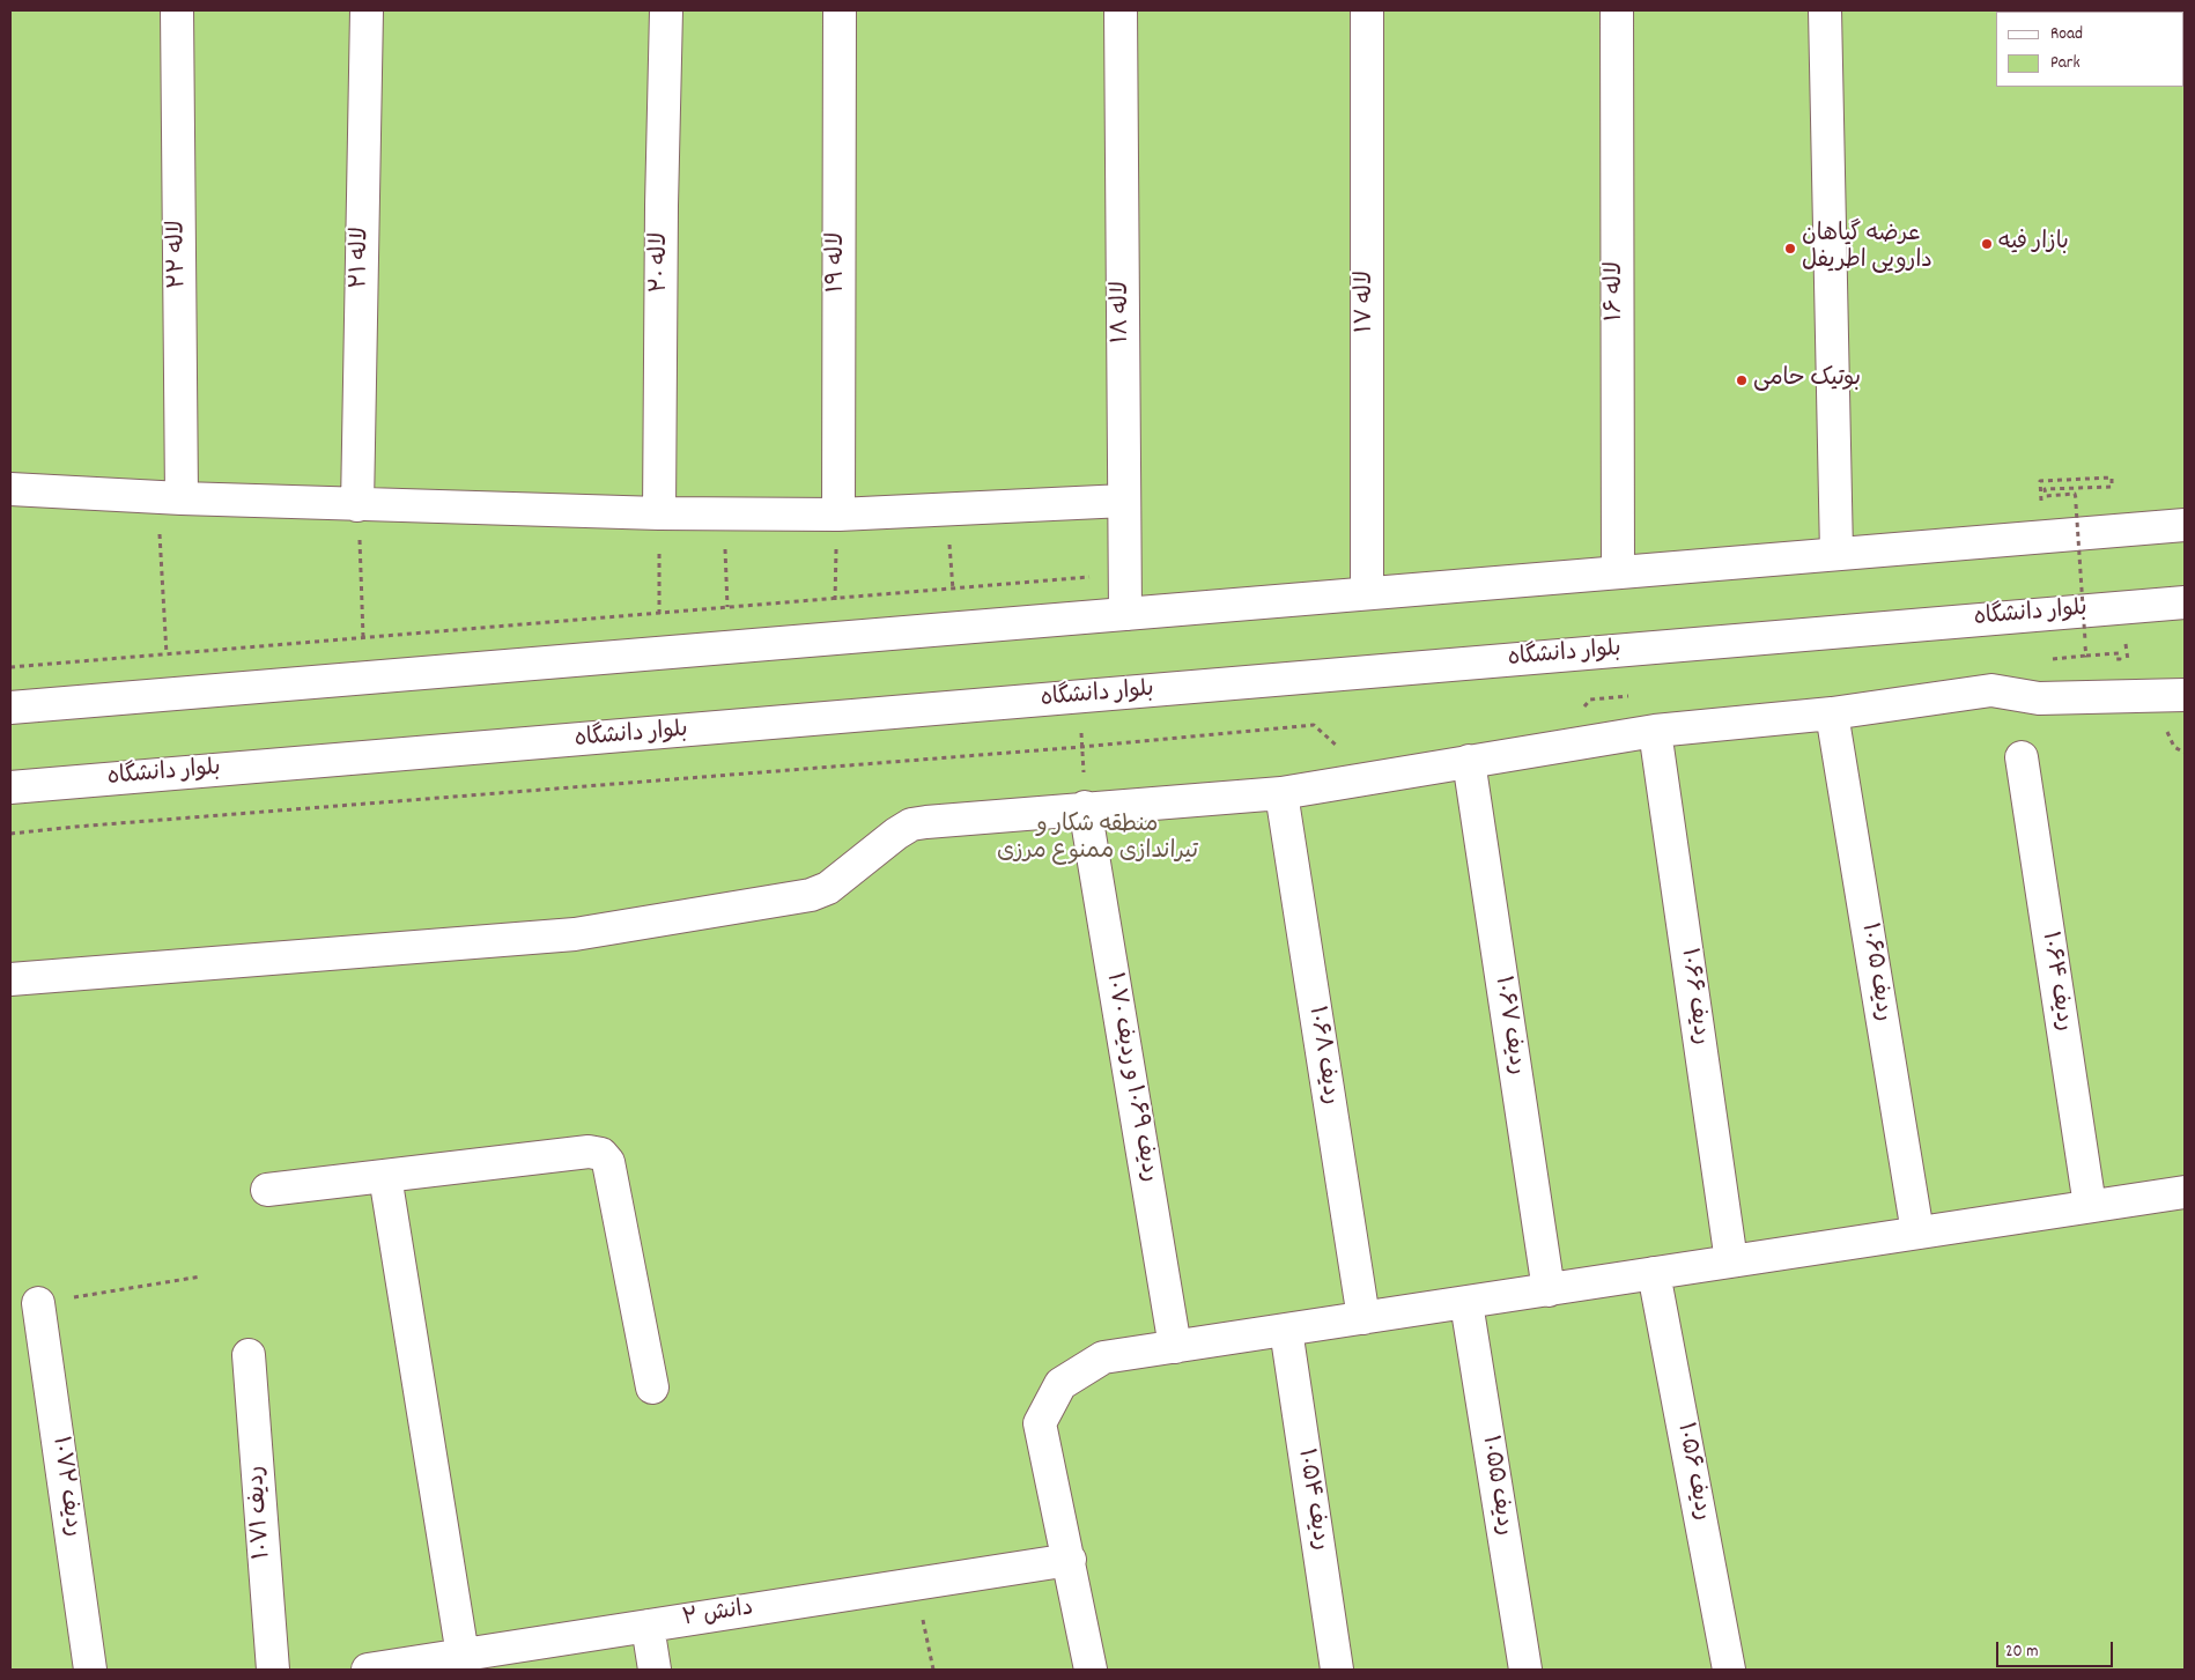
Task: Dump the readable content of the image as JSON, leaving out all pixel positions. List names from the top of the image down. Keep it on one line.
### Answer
{"streets":{"street":["لاله ۲۲","لاله ۲۱","لاله ۲۰","لاله ۱۹","لاله ۱۶","لاله ۱۷","لاله ۱۸","بلوار دانشگاه","ردیف ۱۰۶۵","ردیف ۱۰۶۴","ردیف ۱۰۶۶","ردیف ۱۰۶۷","ردیف ۱۰۶۸","ردیف ۱۰۶۹ و ردیف ۱۰۷۰","ردیف ۱۰۵۶","ردیف ۱۰۵۵","ردیف ۱۰۷۲","ردیف ۱۰۵۴","ردیف ۱۰۷۱","دانش ۲"]},"parks":["منطقه شکار و تیراندازی ممنوع مرزی"],"places":["بازار فیه","عرضه گیاهان دارویی اطریفل","بوتیک حامی"],"legend":["Road","Park"],"scale_bar":"20 m"}
